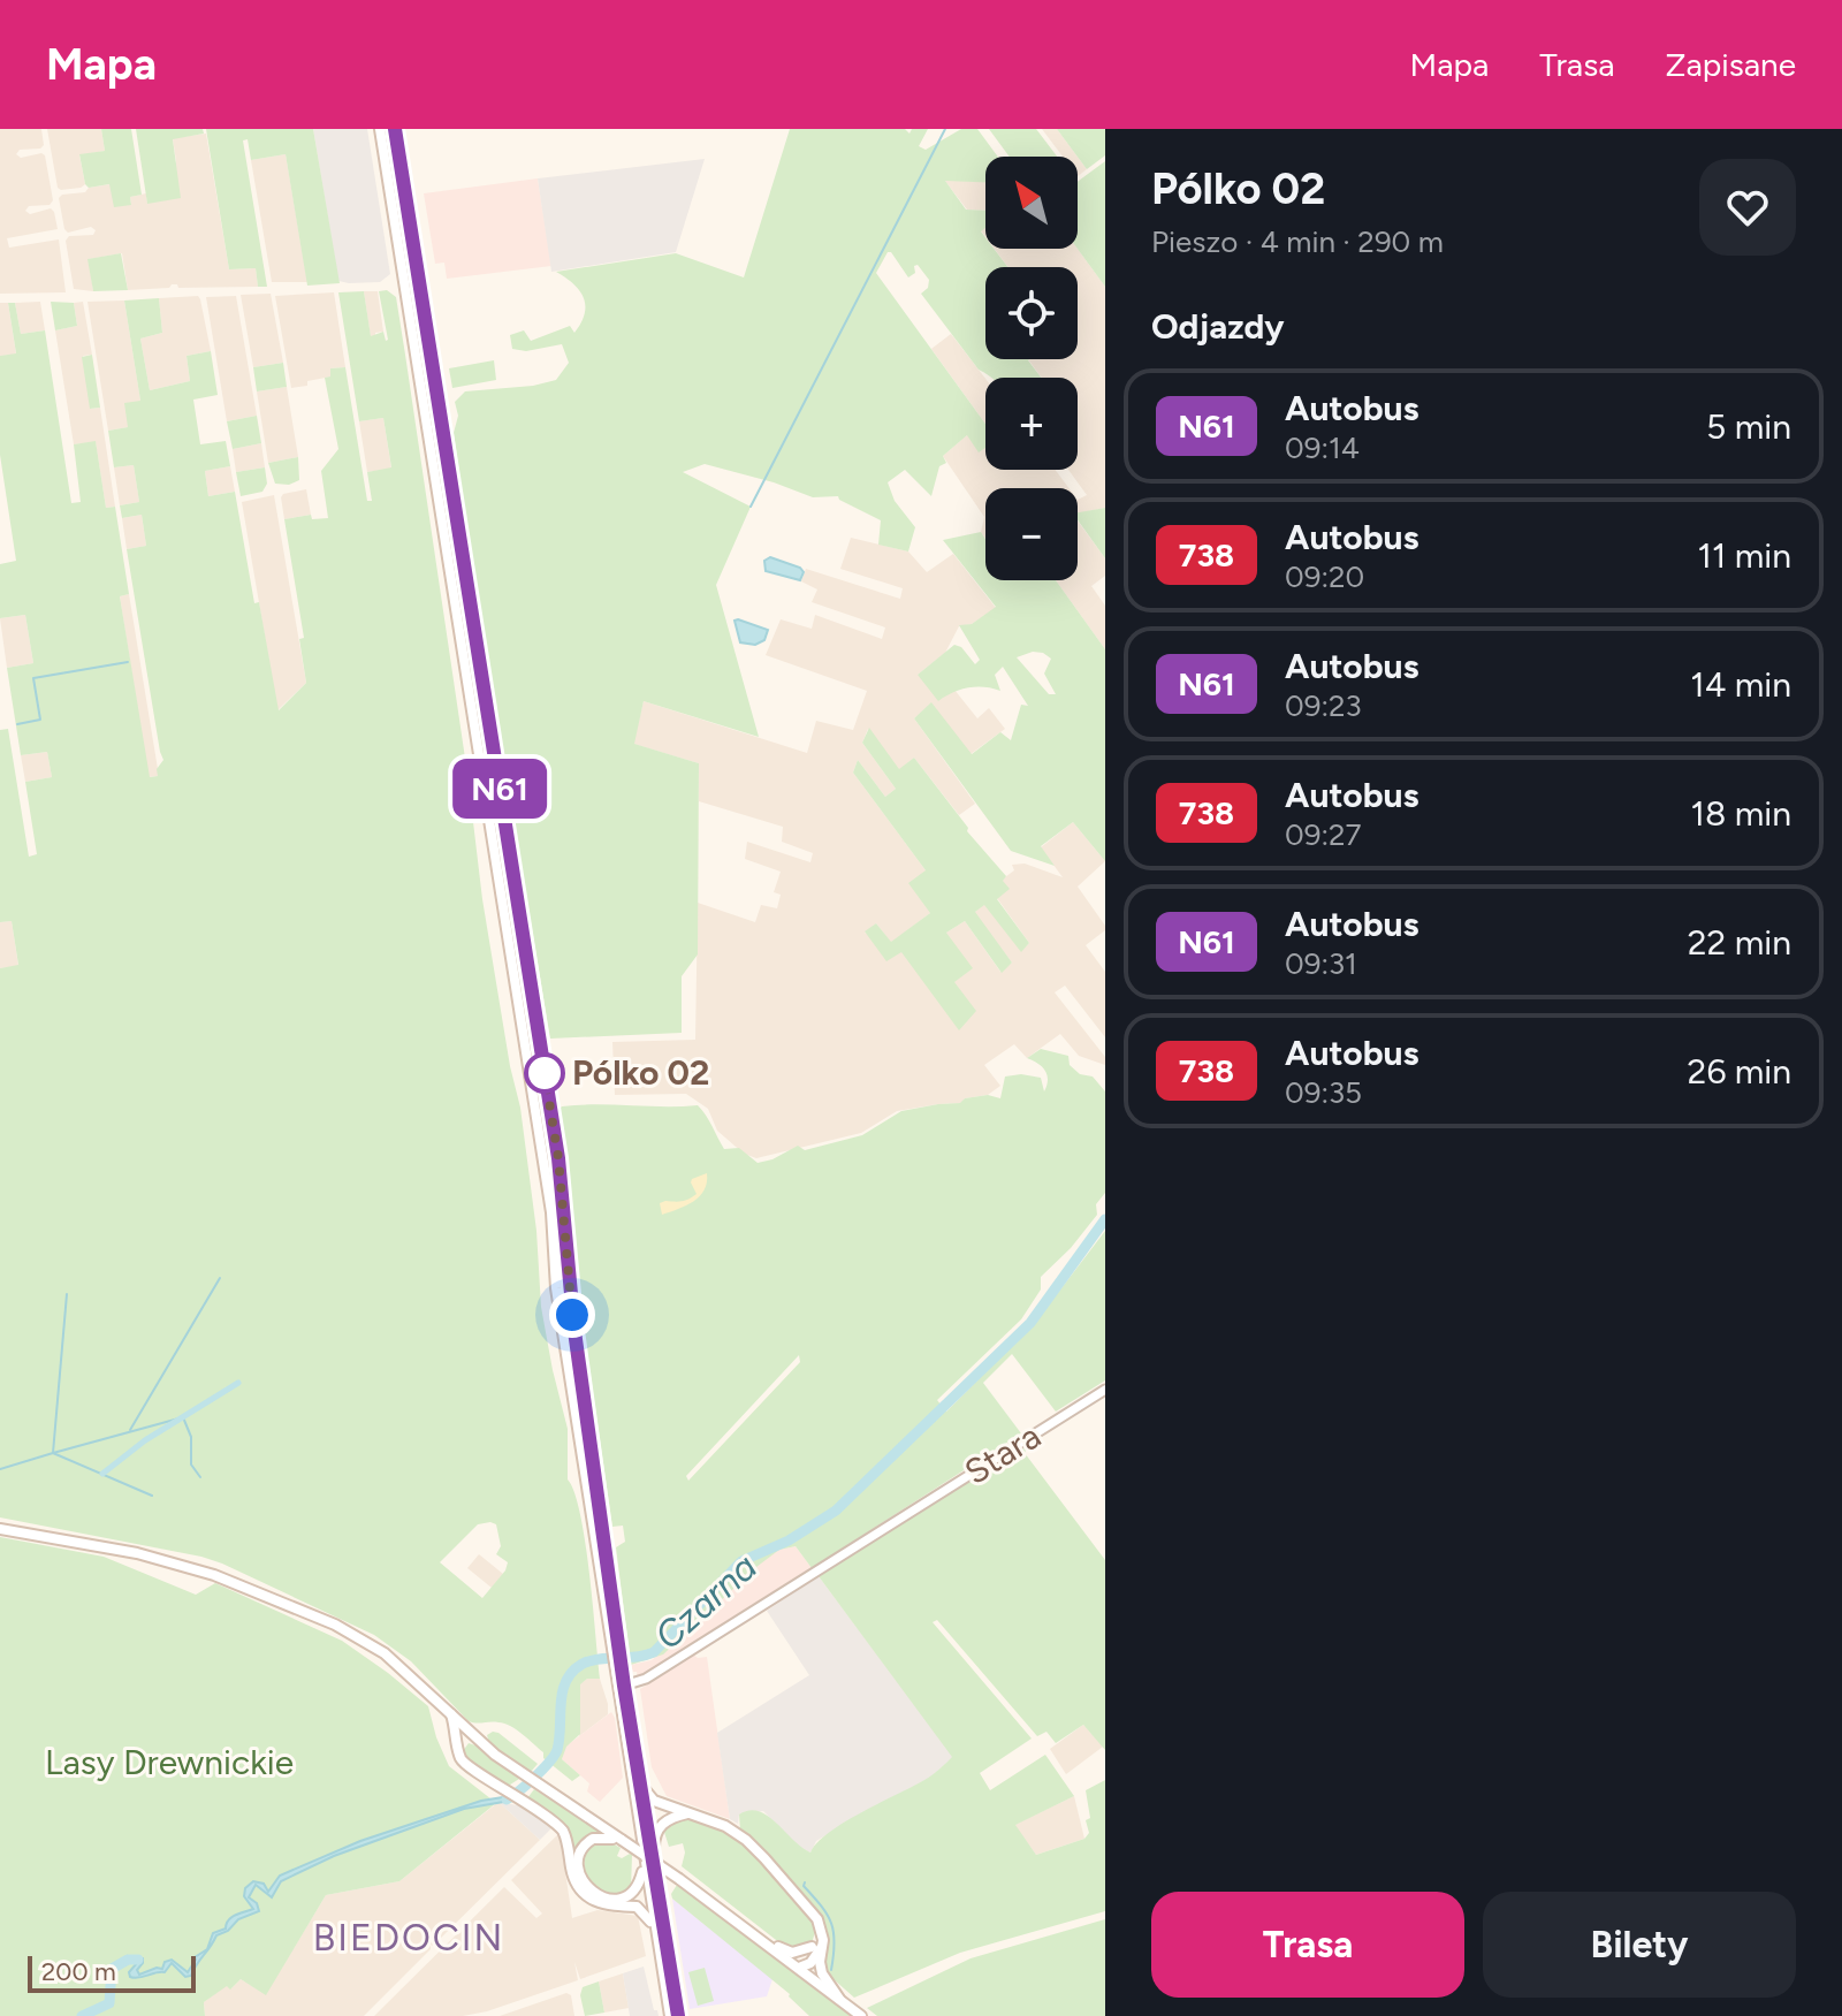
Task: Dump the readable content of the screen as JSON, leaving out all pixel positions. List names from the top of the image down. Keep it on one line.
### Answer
{"streets":{"street":["Stara"]},"districts":["BIEDOCIN"],"water":["Czarna"],"parks":["Lasy Drewnickie"],"places":["Pólko 02"],"lines":["bus line N61"],"scale_bar":"200 m","north":"top left","page":{"header":"Mapa","nav":["Mapa","Trasa","Zapisane"],"on_map":"N61","heading":[["Pólko 02","Pieszo · 4 min · 290 m"],"Odjazdy"],"map_buttons":["+","−"],"list":[{"mark":"N61","name":"Autobus","note":"09:14","value":"5 min"},{"mark":"738","name":"Autobus","note":"09:20","value":"11 min"},{"mark":"N61","name":"Autobus","note":"09:23","value":"14 min"},{"mark":"738","name":"Autobus","note":"09:27","value":"18 min"},{"mark":"N61","name":"Autobus","note":"09:31","value":"22 min"},{"mark":"738","name":"Autobus","note":"09:35","value":"26 min"}],"buttons":["Trasa","Bilety"],"scale":"200 m"}}
